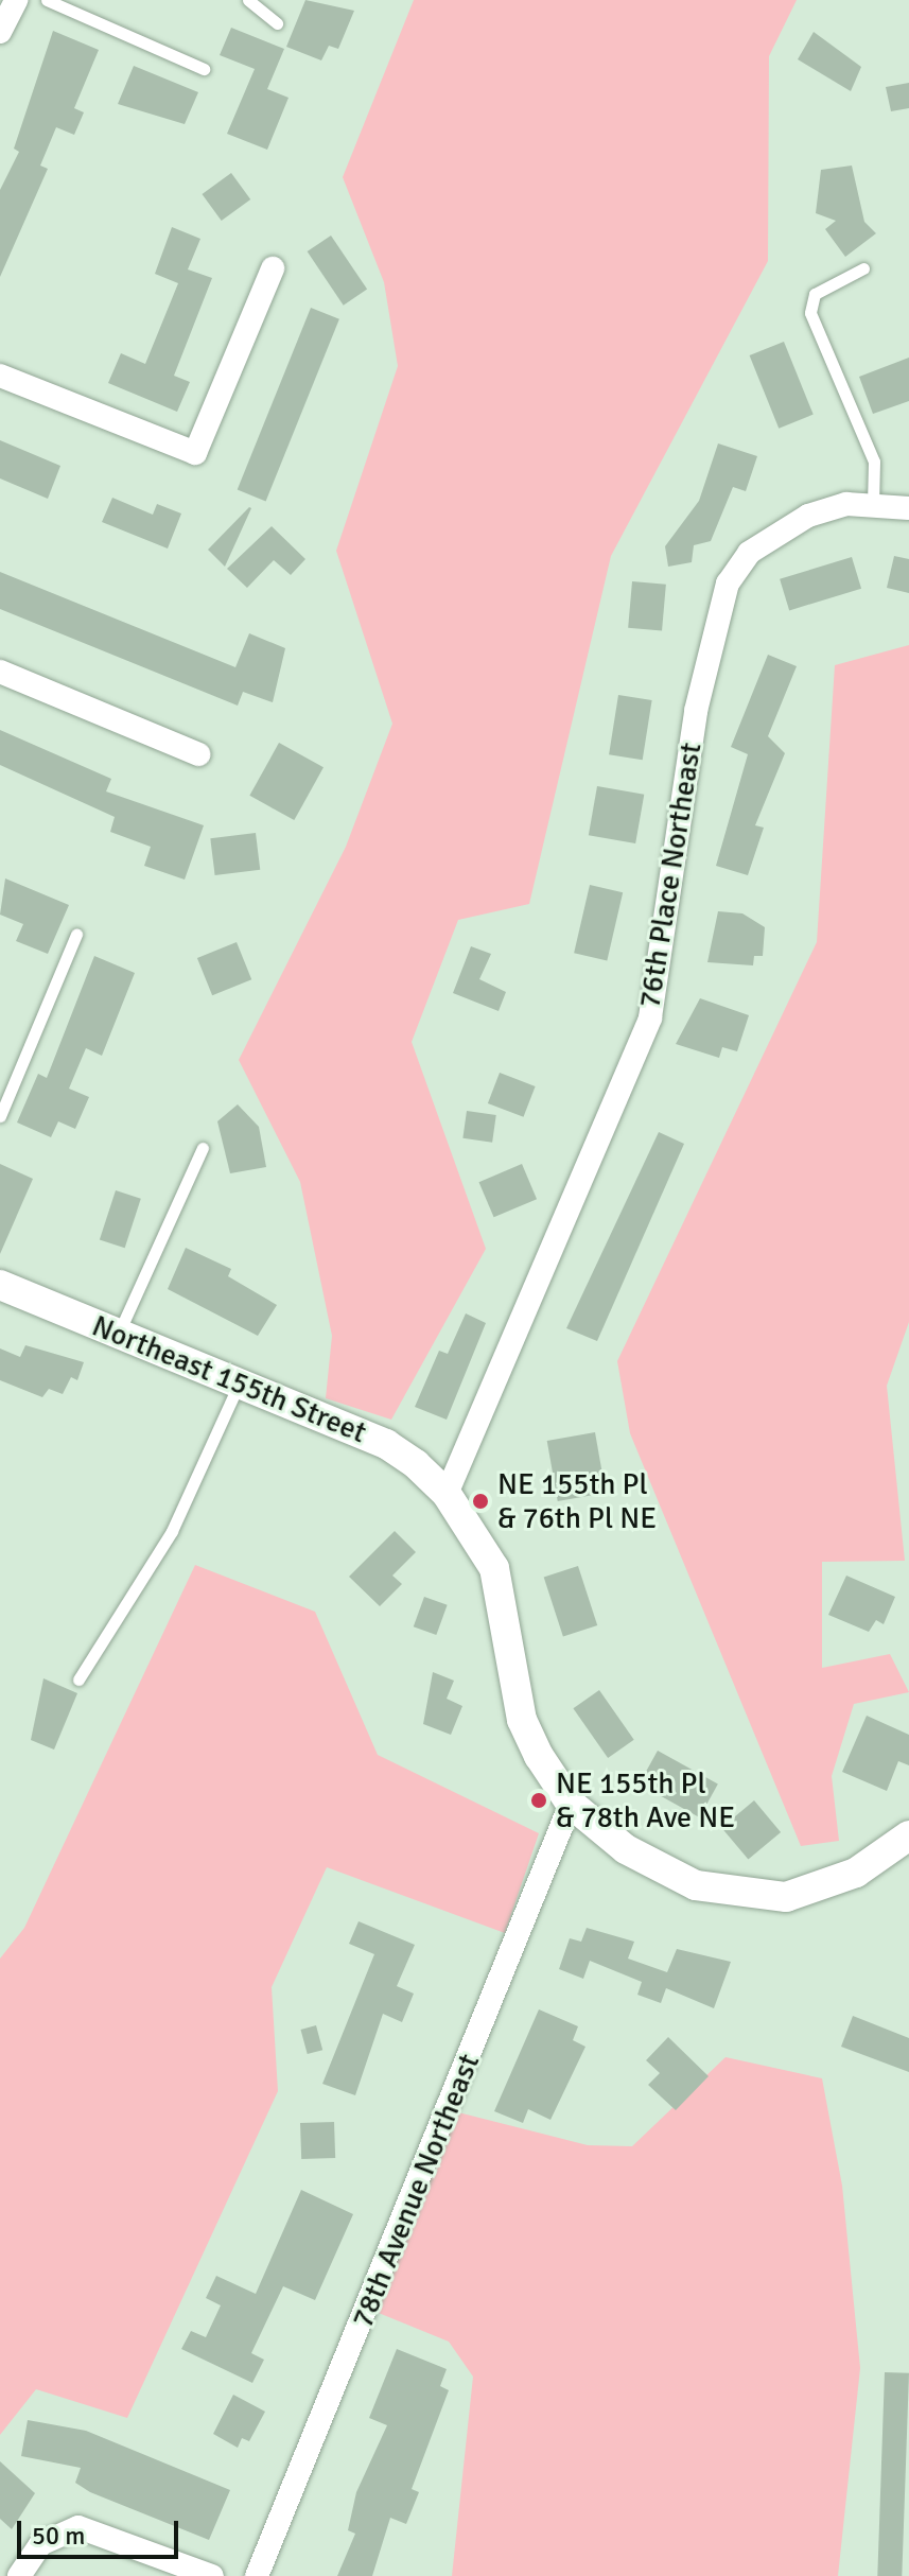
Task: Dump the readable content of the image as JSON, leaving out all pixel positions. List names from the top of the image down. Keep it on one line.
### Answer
{"streets":{"street":["76th Place Northeast","Northeast 155th Street","78th Avenue Northeast"]},"crossings":[["76th Place Northeast","Northeast 155th Street"],["Northeast 155th Street","78th Avenue Northeast"]],"places":["NE 155th Pl & 76th Pl NE","NE 155th Pl & 78th Ave NE"],"scale_bar":"50 m"}
